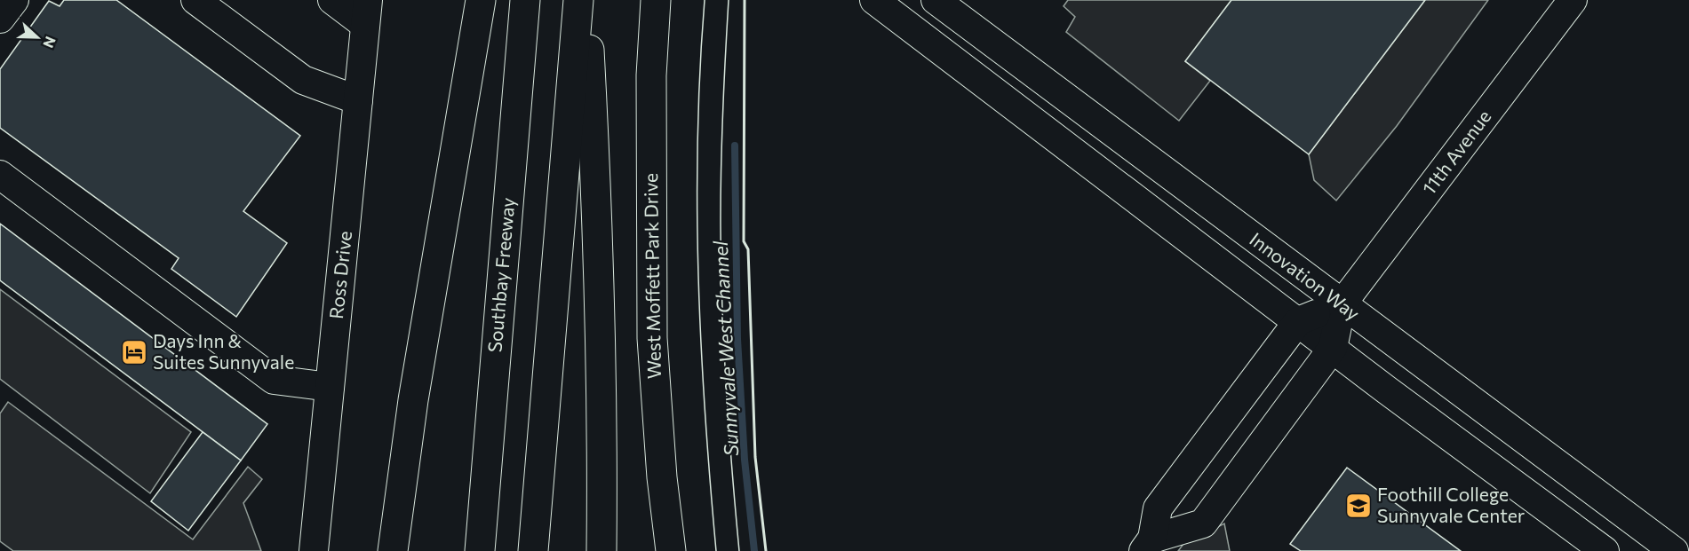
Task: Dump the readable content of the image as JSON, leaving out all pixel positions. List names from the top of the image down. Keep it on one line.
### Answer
{"streets":{"main road":["Southbay Freeway","West Moffett Park Drive"],"street":["11th Avenue","Ross Drive","Innovation Way"]},"crossings":[["11th Avenue","Innovation Way"]],"water":["Sunnyvale West Channel"],"places":{"hotel":["Days Inn & Suites Sunnyvale"],"school or university":["Foothill College Sunnyvale Center"]},"north":"right"}
